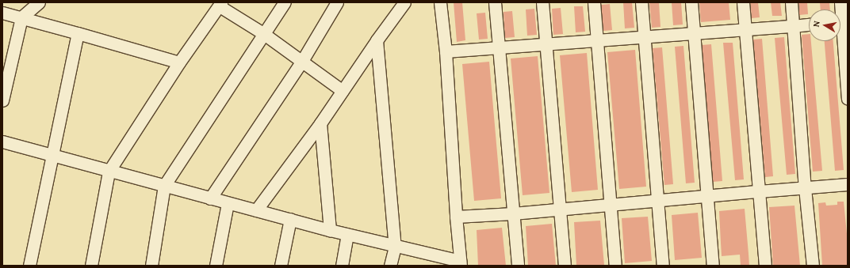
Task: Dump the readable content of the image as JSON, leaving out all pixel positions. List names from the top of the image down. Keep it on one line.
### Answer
{"north":"left"}
